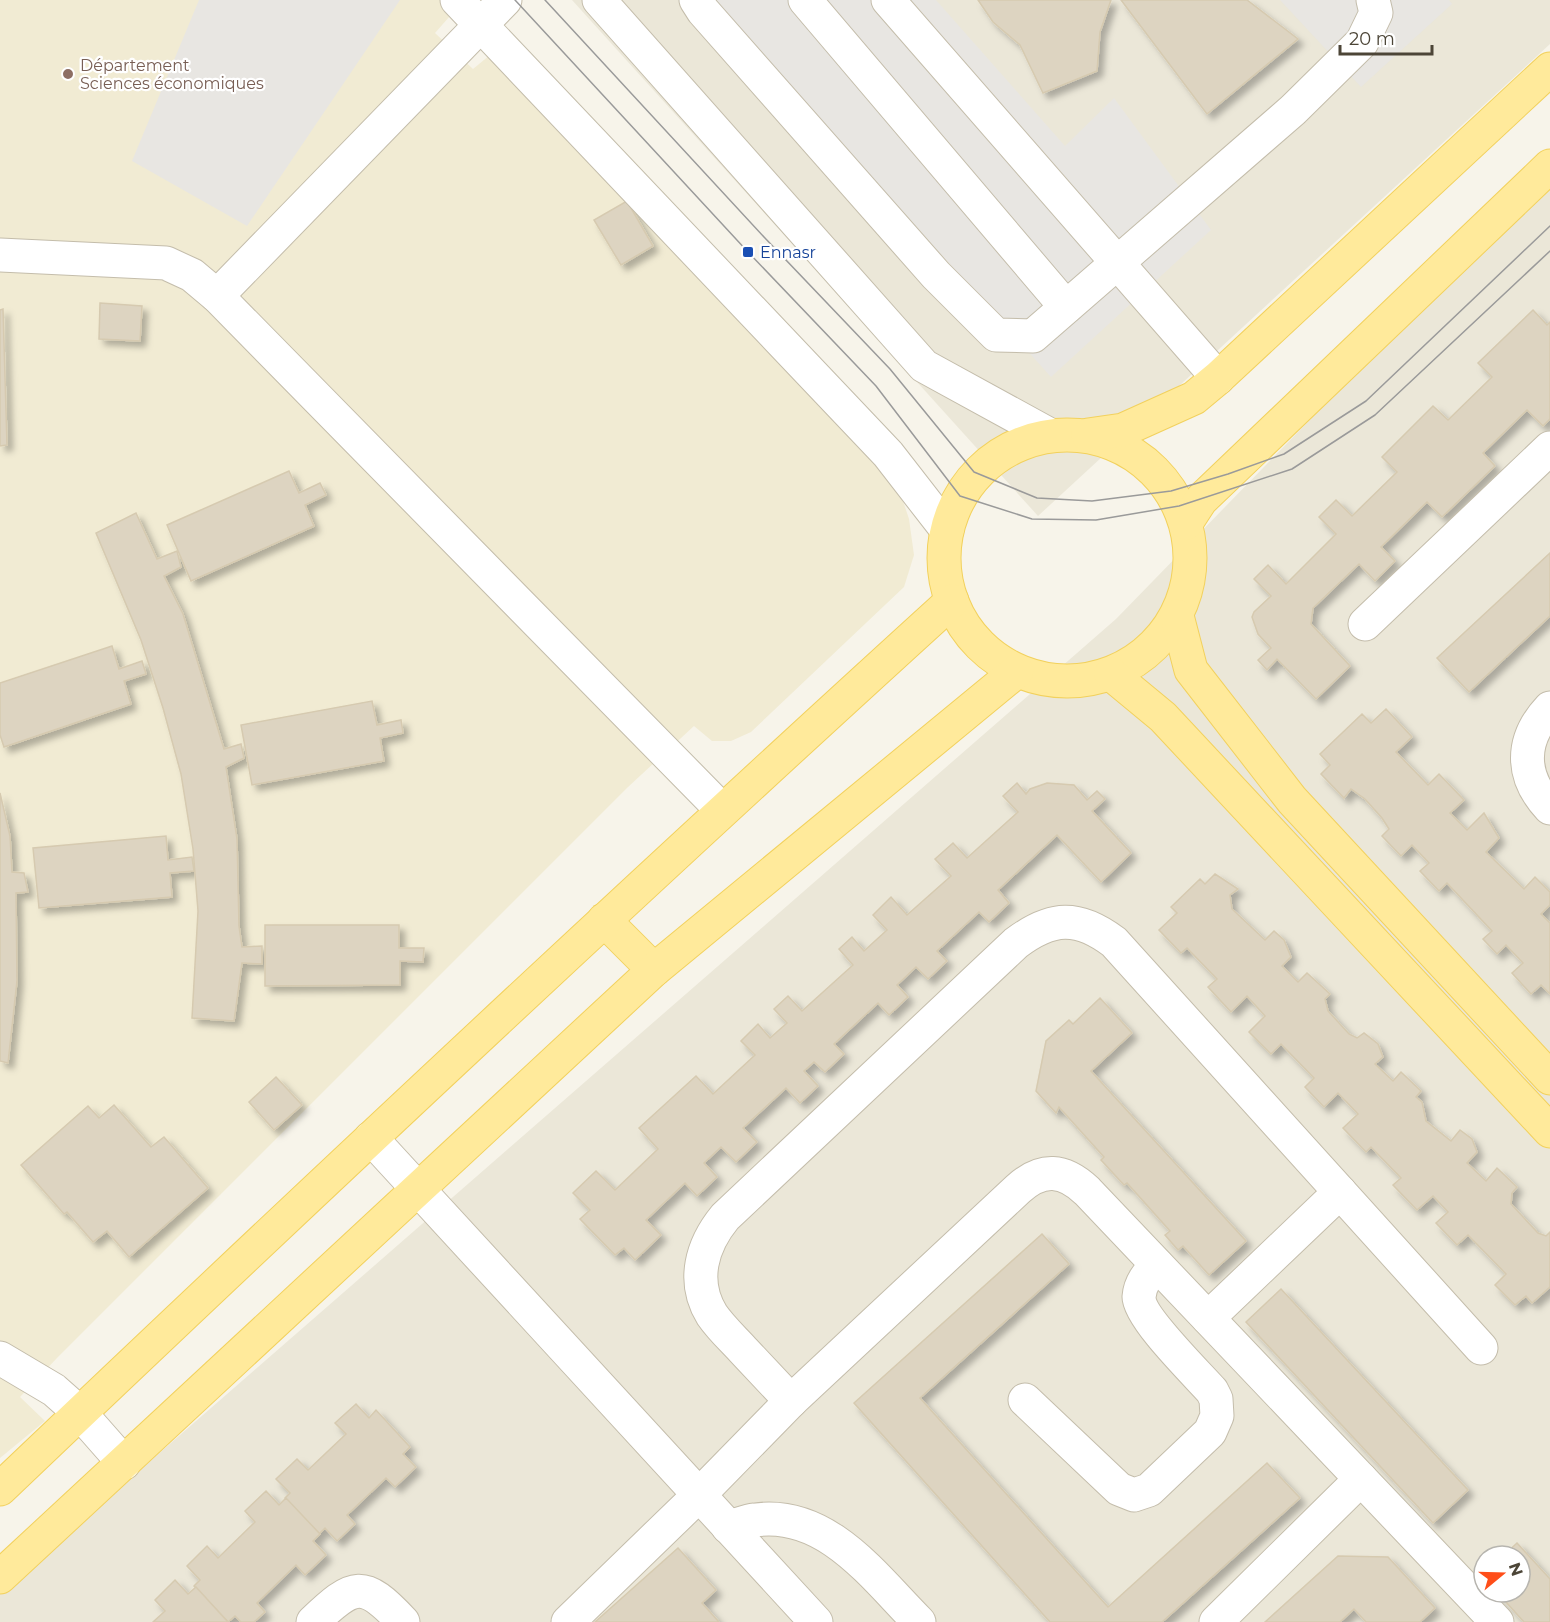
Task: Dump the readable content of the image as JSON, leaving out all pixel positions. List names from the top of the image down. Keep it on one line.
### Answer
{"places":{"other":["Département Sciences économiques"],"transit":["Ennasr"]},"scale_bar":"20 m","north":"right"}
